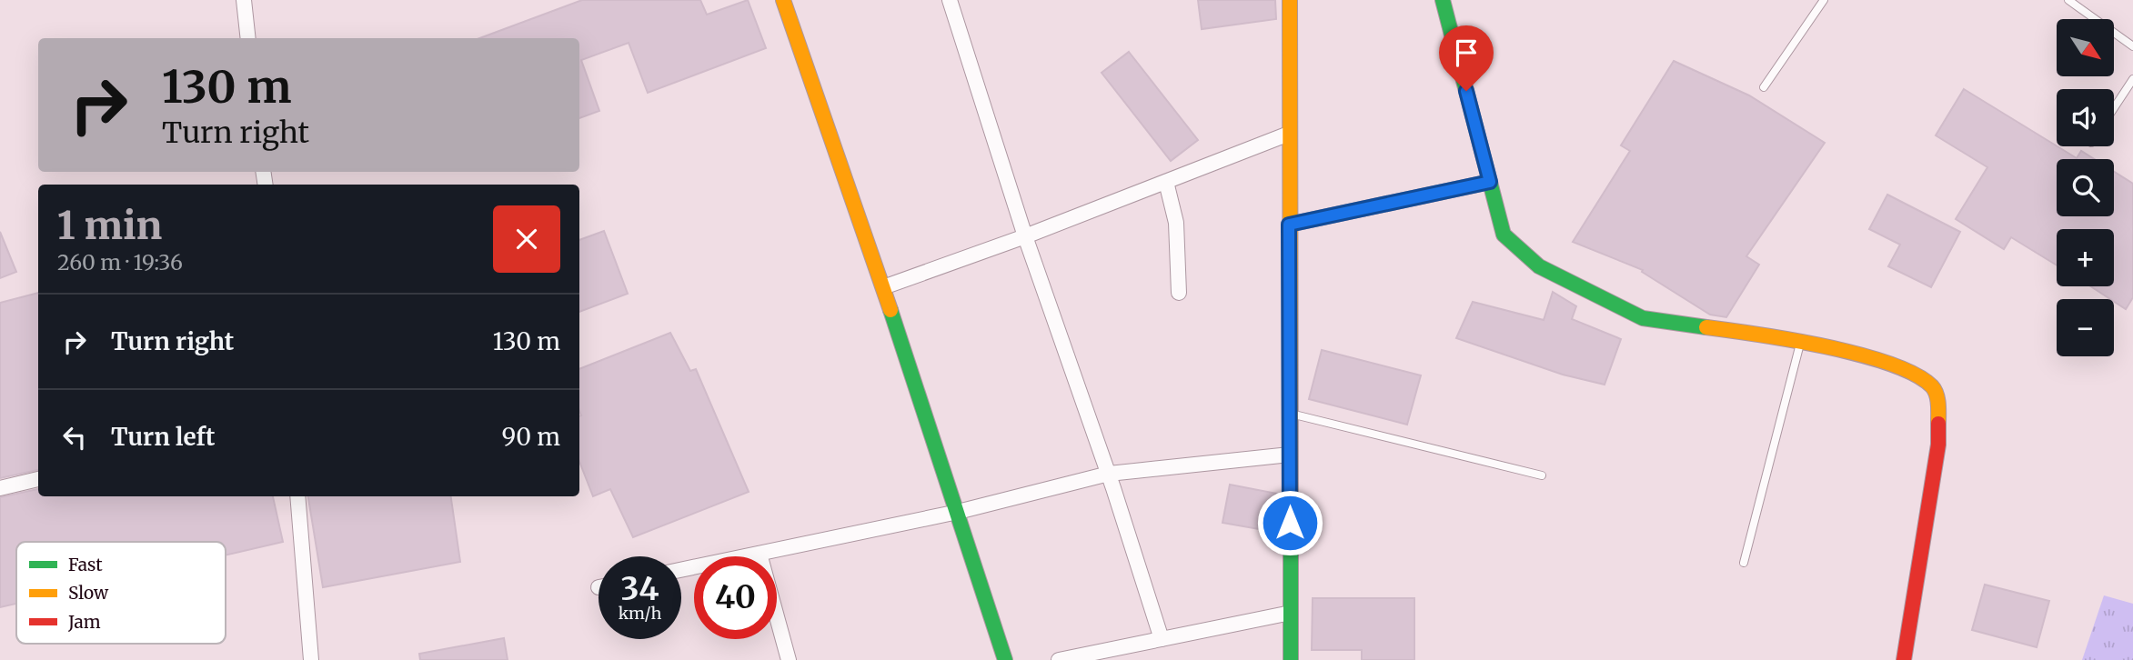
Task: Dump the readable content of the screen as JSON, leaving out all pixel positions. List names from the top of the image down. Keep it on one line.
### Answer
{"legend":["Fast","Slow","Jam"],"north":"bottom right","page":{"map_buttons":["+","−"],"turn":["130 m","Turn right"],"heading":["1 min","260 m · 19:36"],"list":[{"name":"Turn right","value":"130 m"},{"name":"Turn left","value":"90 m"}],"speed":"34 km/h","limit":"40"}}
